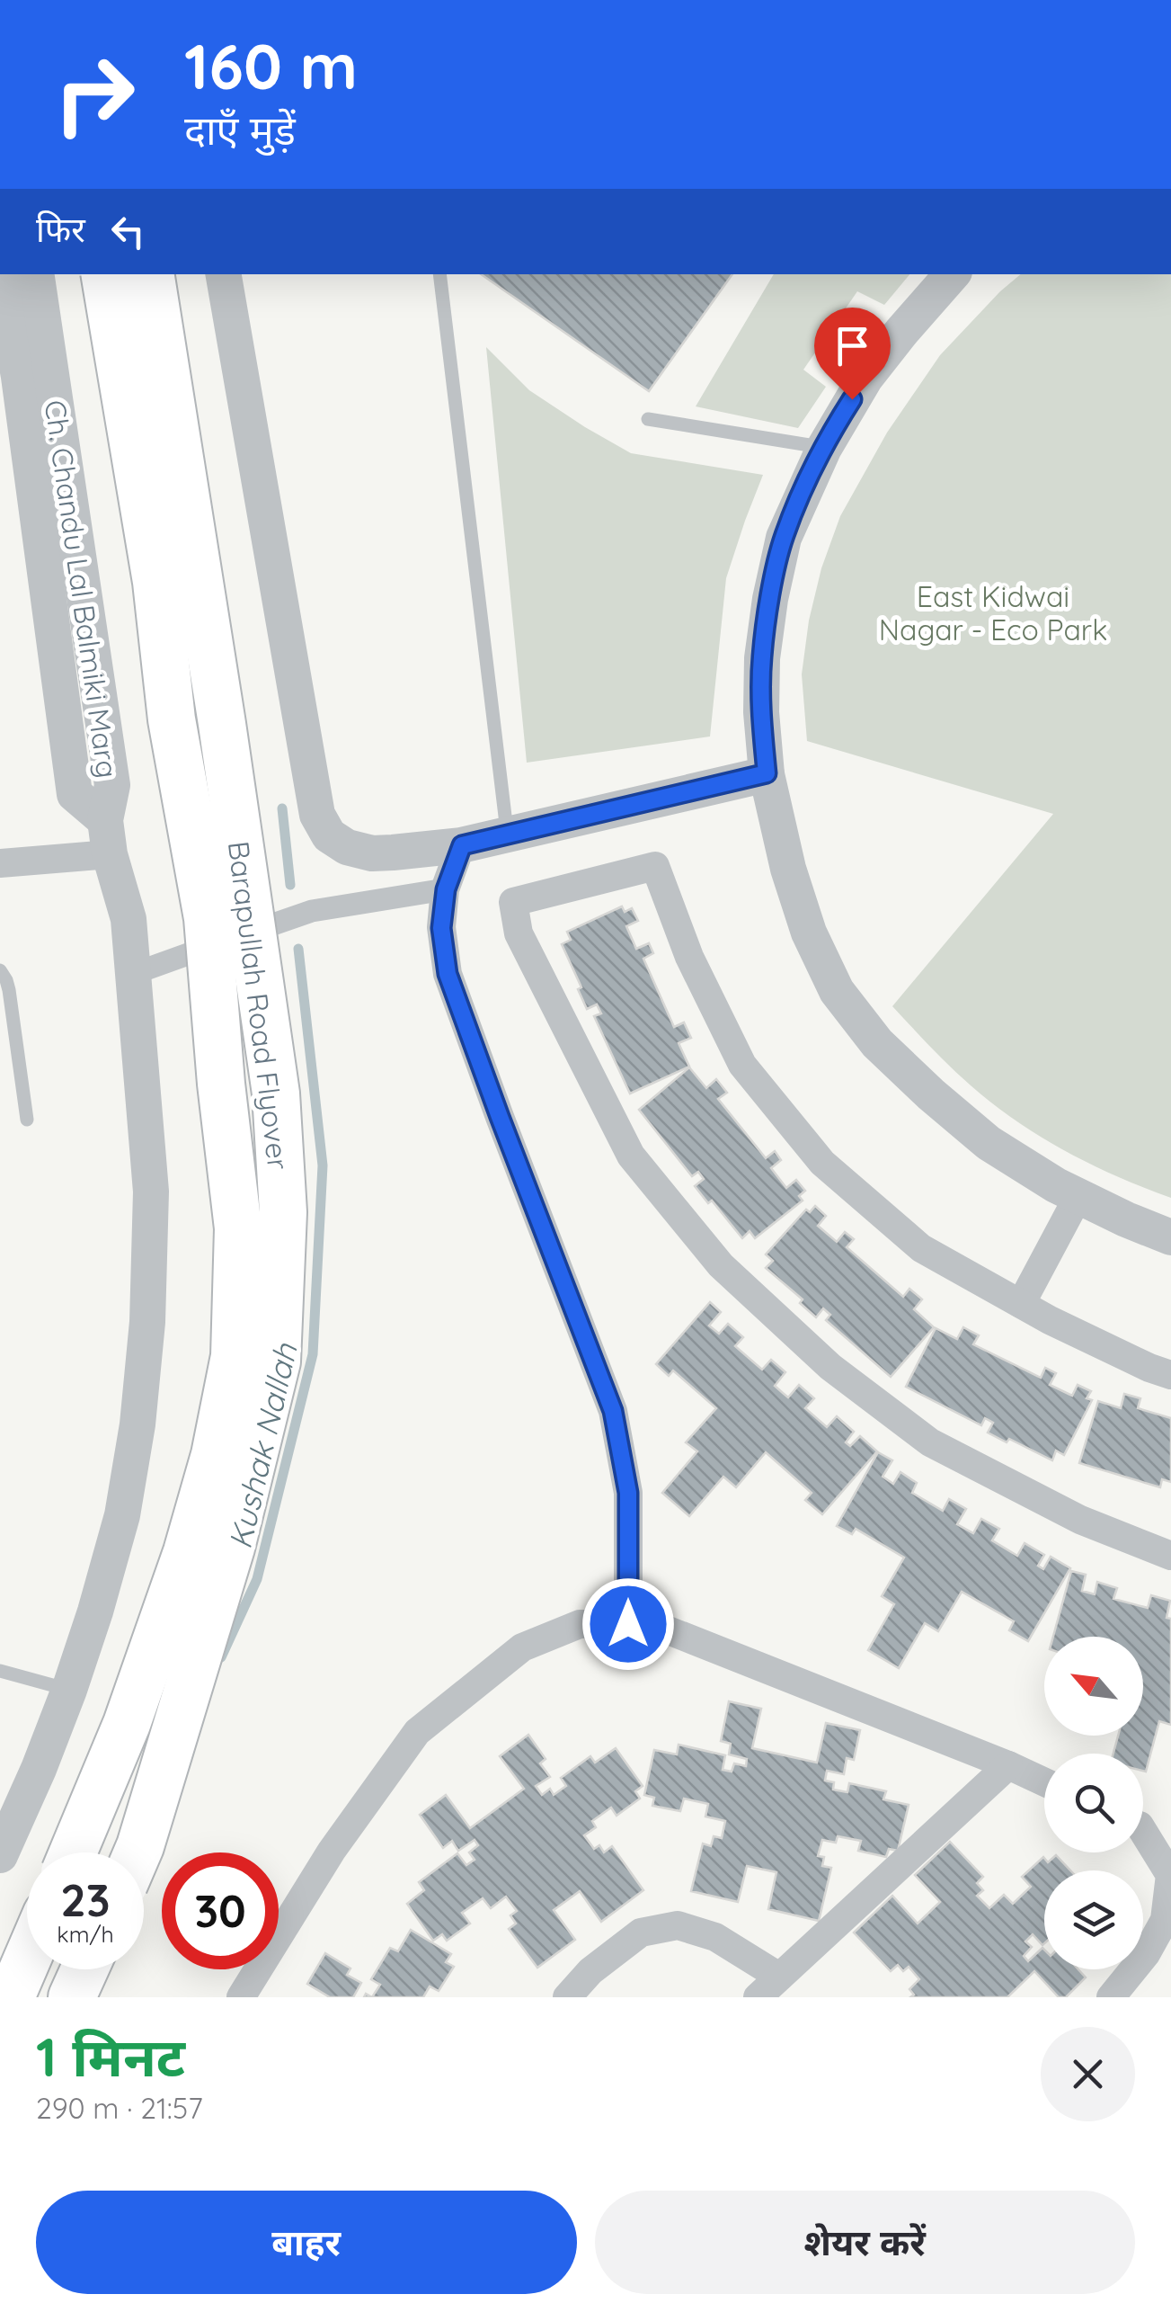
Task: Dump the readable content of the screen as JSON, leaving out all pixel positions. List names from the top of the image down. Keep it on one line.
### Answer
{"streets":{"highway":["Barapullah Road Flyover"],"street":["Ch. Chandu Lal Balmiki Marg"]},"water":["Kushak Nallah"],"parks":["East Kidwai Nagar - Eco Park"],"north":"top left","page":{"turn":["160 m","दाएँ मुड़ें"],"then":"फिर","speed":"23 km/h","limit":"30","heading":["1 मिनट","290 m · 21:57"],"buttons":["बाहर","शेयर करें"]}}
